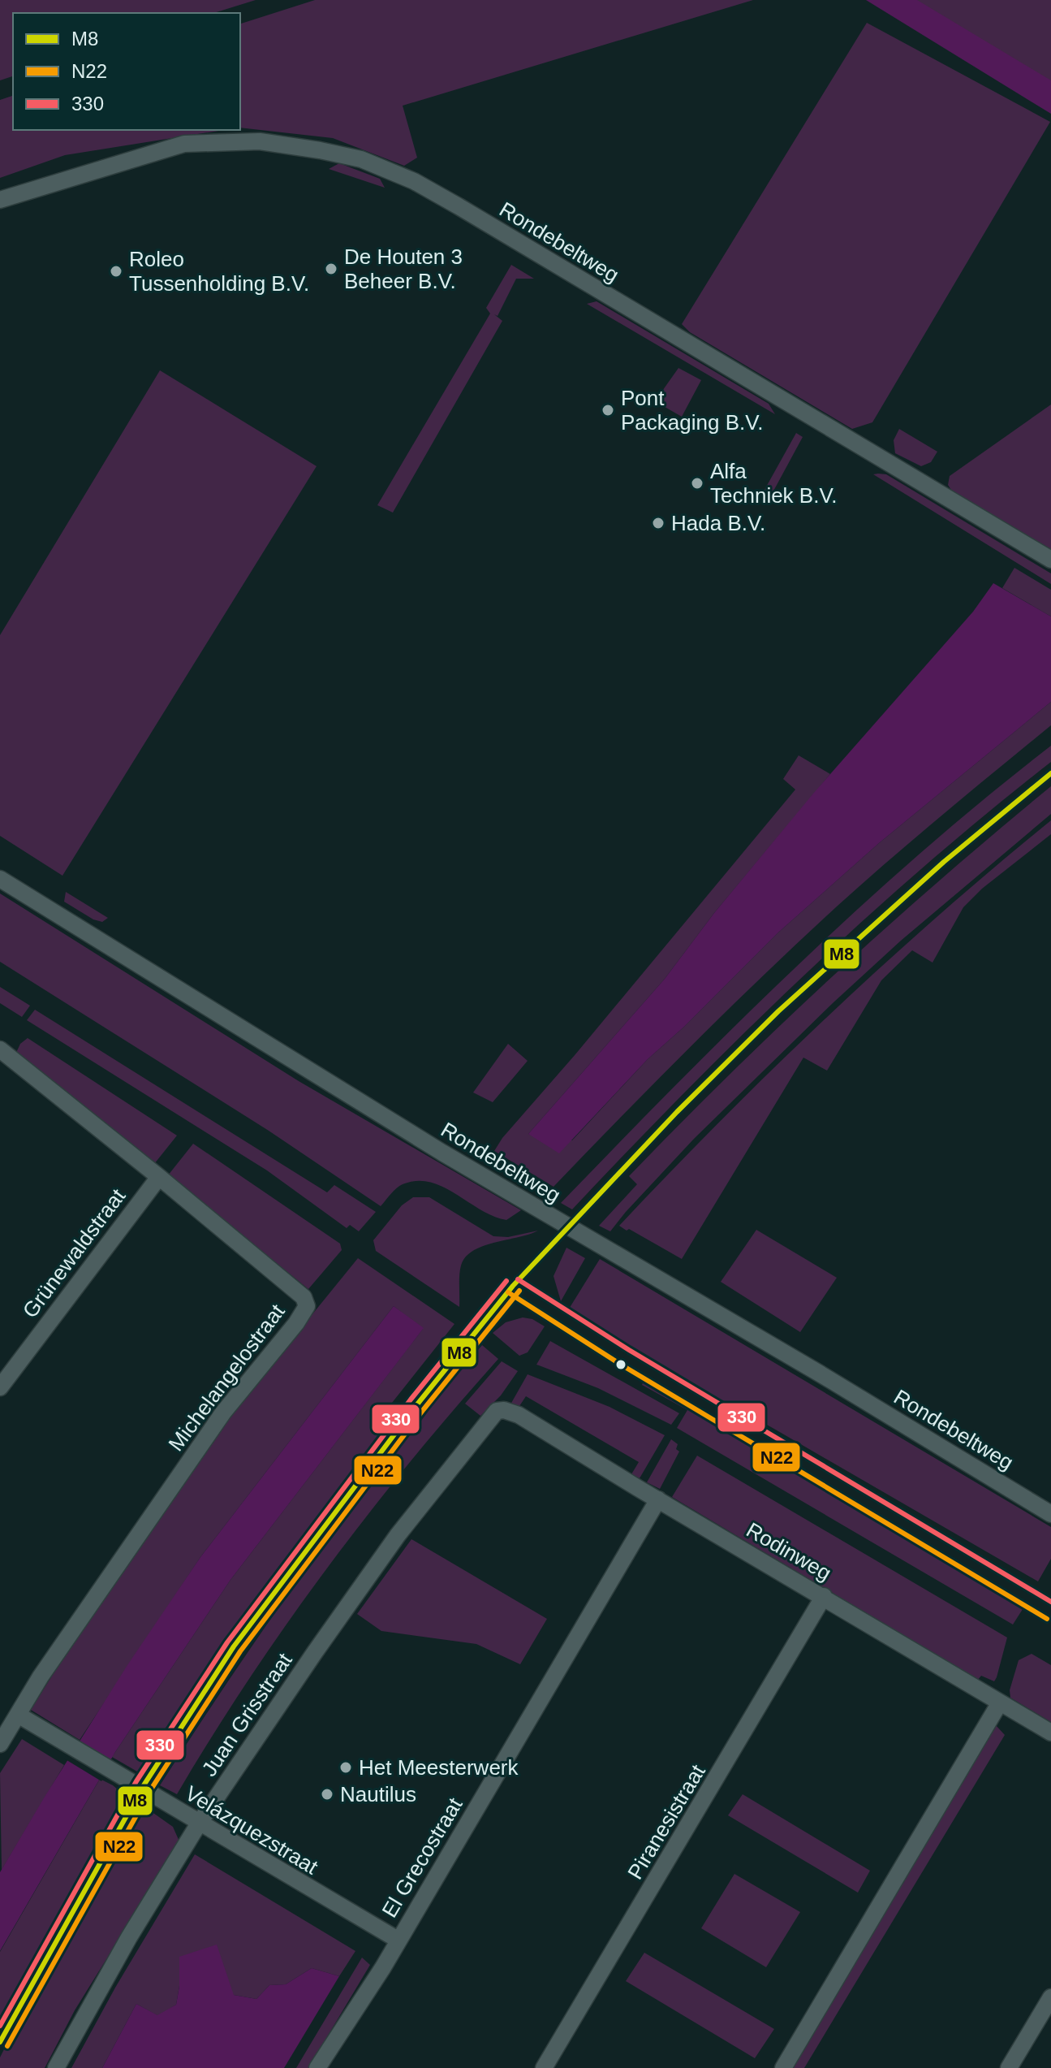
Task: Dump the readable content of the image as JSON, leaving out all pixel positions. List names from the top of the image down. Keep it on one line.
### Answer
{"streets":{"street":["Rondebeltweg","Grünewaldstraat","Michelangelostraat","Rodinweg","Juan Grisstraat","Piranesistraat","Velázquezstraat","El Grecostraat"]},"crossings":[["Grünewaldstraat","Michelangelostraat"],["Michelangelostraat","Velázquezstraat"],["Rodinweg","Juan Grisstraat"],["Rodinweg","Piranesistraat"],["Rodinweg","El Grecostraat"],["Juan Grisstraat","Velázquezstraat"],["Velázquezstraat","El Grecostraat"]],"places":["De Houten 3 Beheer B.V.","Roleo Tussenholding B.V.","Pont Packaging B.V.","Alfa Techniek B.V.","Hada B.V.","Het Meesterwerk","Nautilus"],"lines":["transit line M8","transit line 330","transit line N22"],"legend":["M8","N22","330"]}
